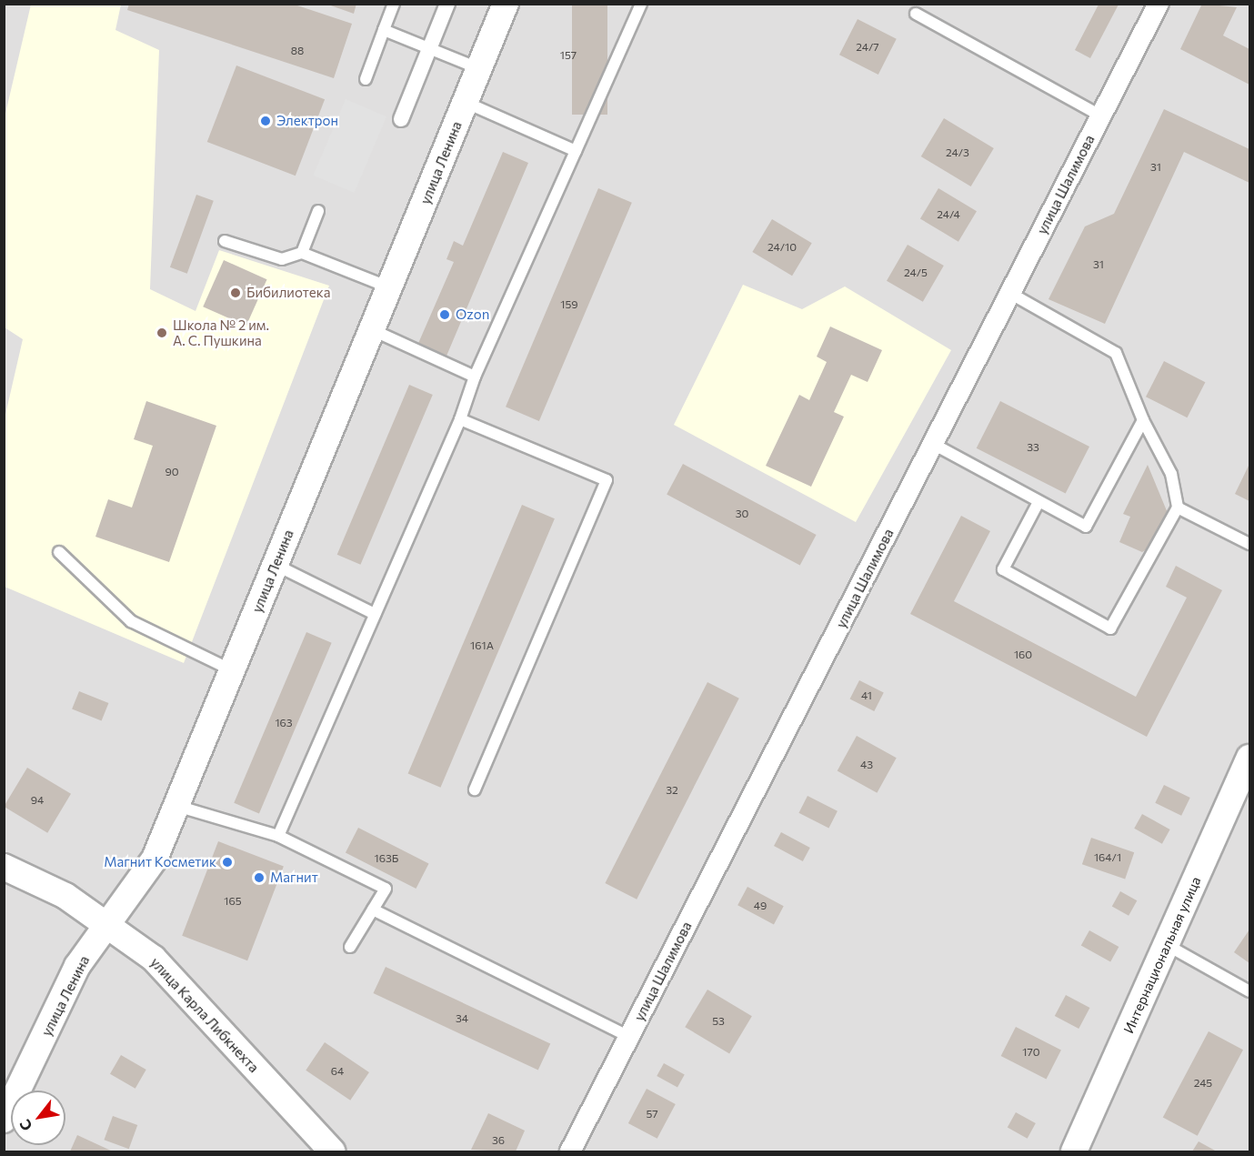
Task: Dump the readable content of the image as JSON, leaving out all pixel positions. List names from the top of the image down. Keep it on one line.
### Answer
{"streets":{"street":["улица Ленина","улица Шалимова","Интернациональная улица","улица Карла Либкнехта"]},"crossings":[["улица Ленина","улица Карла Либкнехта"]],"places":["Электрон","Бибилиотека","Ozon","Школа № 2 им. А. С. Пушкина","Магнит Косметик","Магнит"],"house_numbers":["24/7","88","157","24/3","31","24/4","24/10","31","24/5","159","33","90","30","161А","160","41","163","43","32","94","164/1","163Б","165","49","34","53","170","64","245","57","36"],"north":"bottom left"}
